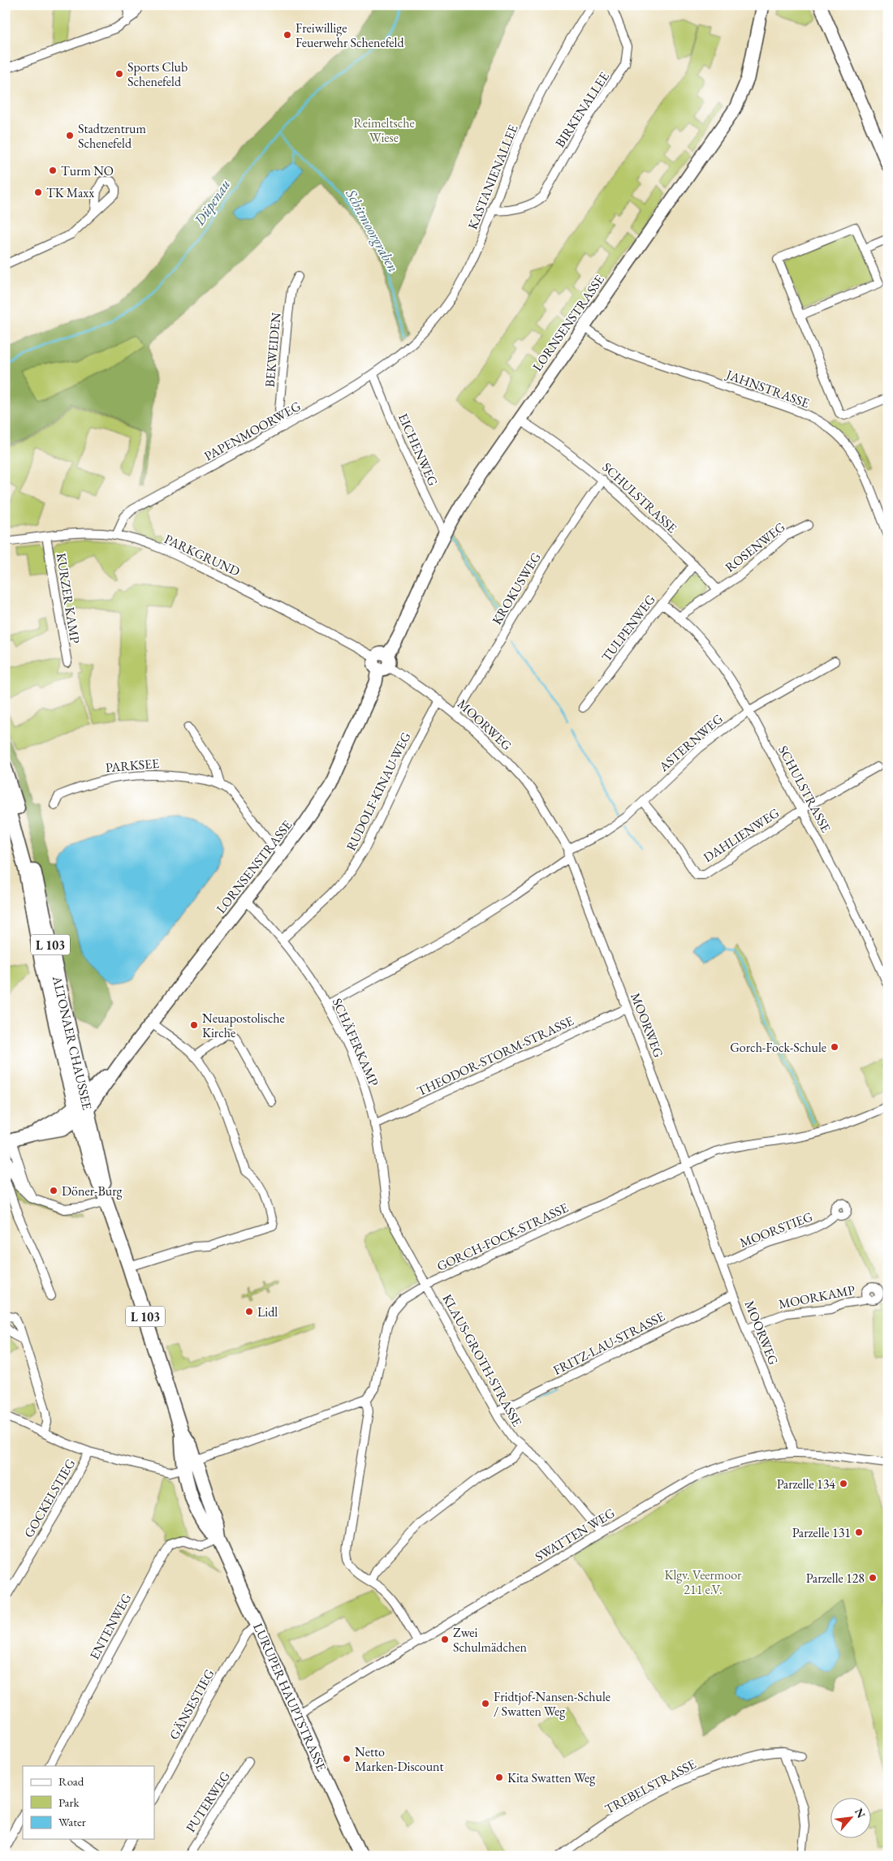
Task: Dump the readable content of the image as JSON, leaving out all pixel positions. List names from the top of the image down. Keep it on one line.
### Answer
{"streets":{"main road":["L 103","ALTONAER CHAUSSEE","LURUPER HAUPTSTRASSE"],"street":["BIRKENALLEE","KASTANIENALLEE","LORNSENSTRASSE","BEKWEIDEN","JAHNSTRASSE","PAPENMOORWEG","EICHENWEG","SCHULSTRASSE","ROSENWEG","PARKGRUND","KROKUSWEG","KURZER KAMP","TULPENWEG","MOORWEG","ASTERNWEG","PARKSEE","RUDOLF-KINAU-WEG","DAHLIENWEG","SCHÄFERKAMP","THEODOR-STORM-STRASSE","MOORSTIEG","GORCH-FOCK-STRASSE","MOORKAMP","FRITZ-LAU-STRASSE","KLAUS-GROTH-STRASSE","GOCKELSTIEG","SWATTEN WEG","ENTENWEG","GÄNSESTIEG","TREBELSTRASSE","PUTERWEG"]},"crossings":[["BIRKENALLEE","KASTANIENALLEE"],["KASTANIENALLEE","PAPENMOORWEG"],["LORNSENSTRASSE","JAHNSTRASSE"],["LORNSENSTRASSE","EICHENWEG"],["LORNSENSTRASSE","SCHULSTRASSE"],["LORNSENSTRASSE","PARKGRUND"],["LORNSENSTRASSE","MOORWEG"],["LORNSENSTRASSE","SCHÄFERKAMP"],["LORNSENSTRASSE","ALTONAER CHAUSSEE"],["BEKWEIDEN","PAPENMOORWEG"],["PAPENMOORWEG","EICHENWEG"],["PAPENMOORWEG","PARKGRUND"],["SCHULSTRASSE","ROSENWEG"],["SCHULSTRASSE","KROKUSWEG"],["SCHULSTRASSE","TULPENWEG"],["SCHULSTRASSE","ASTERNWEG"],["SCHULSTRASSE","DAHLIENWEG"],["PARKGRUND","KURZER KAMP"],["PARKGRUND","MOORWEG"],["KROKUSWEG","MOORWEG"],["MOORWEG","ASTERNWEG"],["MOORWEG","RUDOLF-KINAU-WEG"],["MOORWEG","THEODOR-STORM-STRASSE"],["MOORWEG","MOORSTIEG"],["MOORWEG","GORCH-FOCK-STRASSE"],["MOORWEG","MOORKAMP"],["MOORWEG","FRITZ-LAU-STRASSE"],["MOORWEG","SWATTEN WEG"],["ASTERNWEG","DAHLIENWEG"],["ASTERNWEG","SCHÄFERKAMP"],["RUDOLF-KINAU-WEG","SCHÄFERKAMP"],["SCHÄFERKAMP","THEODOR-STORM-STRASSE"],["SCHÄFERKAMP","KLAUS-GROTH-STRASSE"],["ALTONAER CHAUSSEE","LURUPER HAUPTSTRASSE"],["GORCH-FOCK-STRASSE","KLAUS-GROTH-STRASSE"],["FRITZ-LAU-STRASSE","KLAUS-GROTH-STRASSE"],["KLAUS-GROTH-STRASSE","SWATTEN WEG"],["SWATTEN WEG","LURUPER HAUPTSTRASSE"],["ENTENWEG","LURUPER HAUPTSTRASSE"],["LURUPER HAUPTSTRASSE","GÄNSESTIEG"]],"water":["Düpenau","Schitmoorgraben"],"parks":["Reimeltsche Wiese","Klgv. Veermoor 211 e.V."],"places":["Freiwillige Feuerwehr Schenefeld","Sports Club Schenefeld","Stadtzentrum Schenefeld","Turm NO","TK Maxx","Neuapostolische Kirche","Gorch-Fock-Schule","Döner-Burg","Lidl","Parzelle 134","Parzelle 131","Parzelle 128","Zwei Schulmädchen","Fridtjof-Nansen-Schule / Swatten Weg","Netto Marken-Discount","Kita Swatten Weg"],"legend":["Road","Park","Water"],"north":"top right"}
